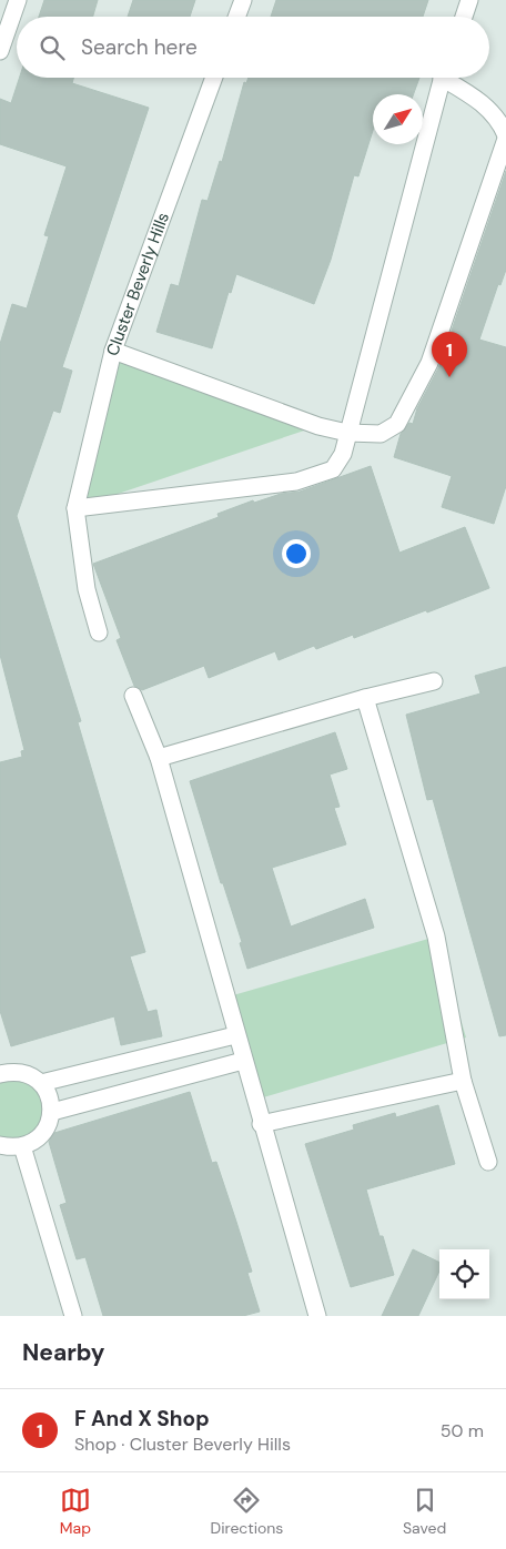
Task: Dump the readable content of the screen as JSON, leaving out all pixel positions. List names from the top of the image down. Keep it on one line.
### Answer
{"streets":{"street":["Cluster Beverly Hills"]},"north":"top right","page":{"search":"Search here","pins":"1","heading":"Nearby","list":[{"mark":"1","name":"F And X Shop","note":"Shop · Cluster Beverly Hills","value":"50 m"}],"nav":["Map","Directions","Saved"]}}
